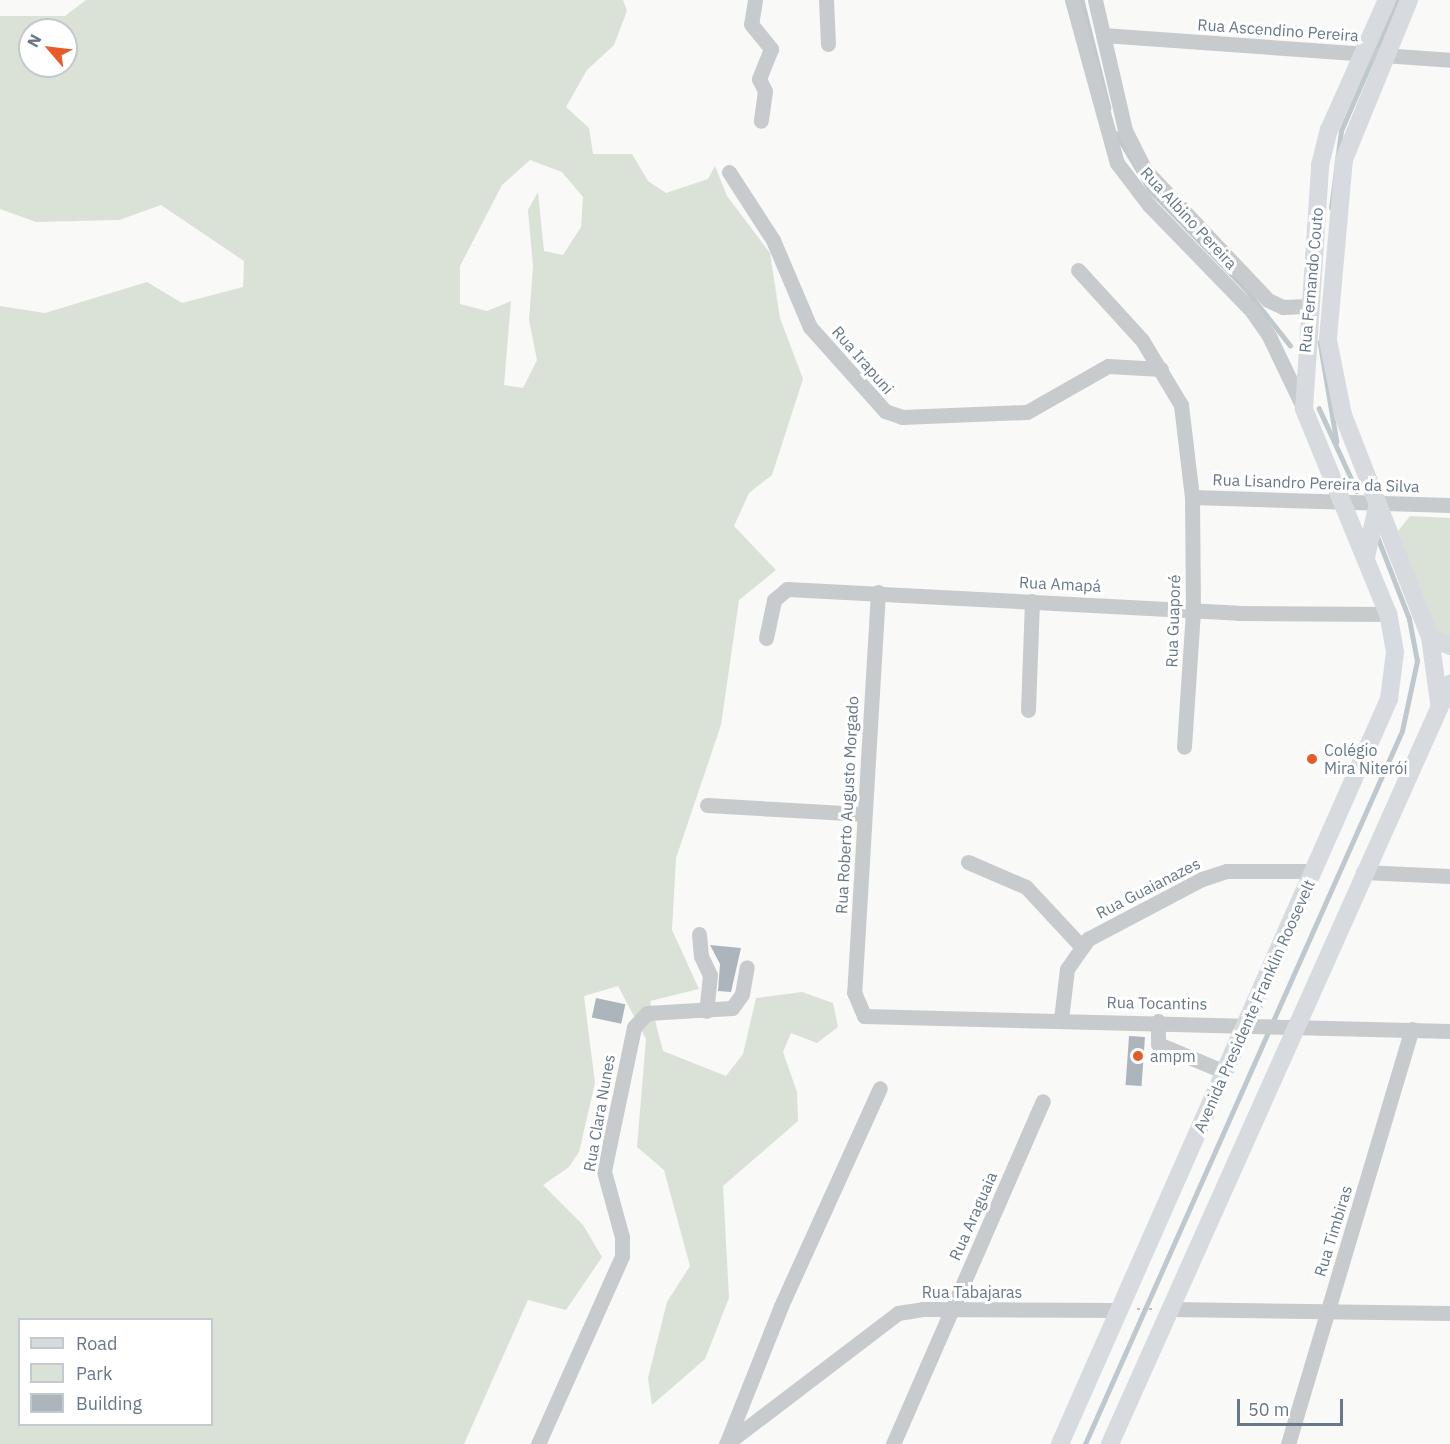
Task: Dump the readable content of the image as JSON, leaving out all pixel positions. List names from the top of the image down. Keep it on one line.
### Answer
{"streets":{"main road":["Rua Fernando Couto","Avenida Presidente Franklin Roosevelt"],"street":["Rua Ascendino Pereira","Rua Albino Pereira","Rua Irapuni","Rua Lisandro Pereira da Silva","Rua Amapá","Rua Guaporé","Rua Roberto Augusto Morgado","Rua Guaianazes","Rua Tocantins","Rua Clara Nunes","Rua Araguaia","Rua Timbiras","Rua Tabajaras"]},"crossings":[["Rua Ascendino Pereira","Rua Albino Pereira"],["Rua Ascendino Pereira","Rua Fernando Couto"],["Rua Albino Pereira","Rua Fernando Couto"],["Rua Fernando Couto","Rua Lisandro Pereira da Silva"],["Rua Fernando Couto","Avenida Presidente Franklin Roosevelt"],["Rua Irapuni","Rua Lisandro Pereira da Silva"],["Rua Lisandro Pereira da Silva","Rua Guaporé"],["Rua Amapá","Rua Guaporé"],["Rua Amapá","Rua Roberto Augusto Morgado"],["Rua Amapá","Avenida Presidente Franklin Roosevelt"],["Rua Roberto Augusto Morgado","Rua Tocantins"],["Rua Guaianazes","Avenida Presidente Franklin Roosevelt"],["Rua Tocantins","Avenida Presidente Franklin Roosevelt"],["Rua Tocantins","Rua Timbiras"],["Avenida Presidente Franklin Roosevelt","Rua Tabajaras"],["Rua Araguaia","Rua Tabajaras"]],"places":["Colégio Mira Niterói","ampm"],"legend":["Road","Park","Building"],"scale_bar":"50 m","north":"top left"}
